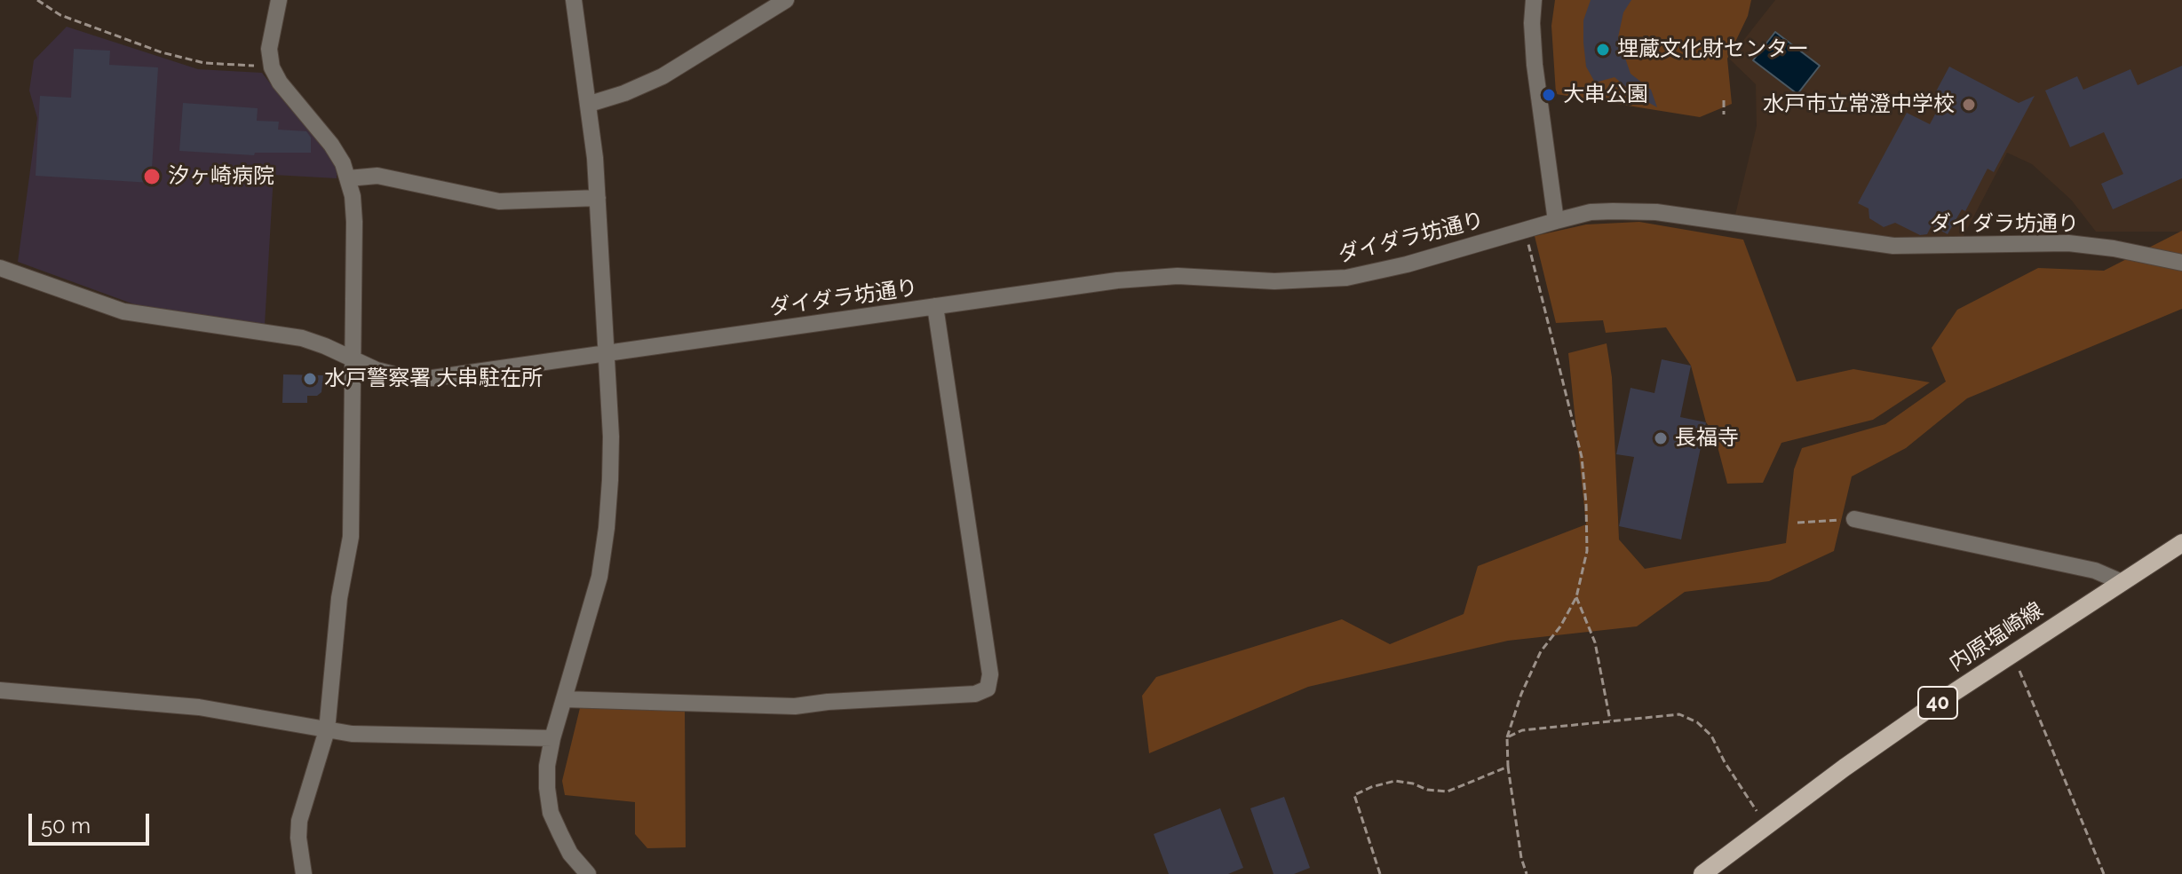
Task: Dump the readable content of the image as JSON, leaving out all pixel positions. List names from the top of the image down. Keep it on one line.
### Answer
{"streets":{"main road":["内原塩崎線","40"],"street":["ダイダラ坊通り"]},"places":["埋蔵文化財センター","大串公園","水戸市立常澄中学校","汐ヶ崎病院","水戸警察署 大串駐在所","長福寺"],"scale_bar":"50 m"}
